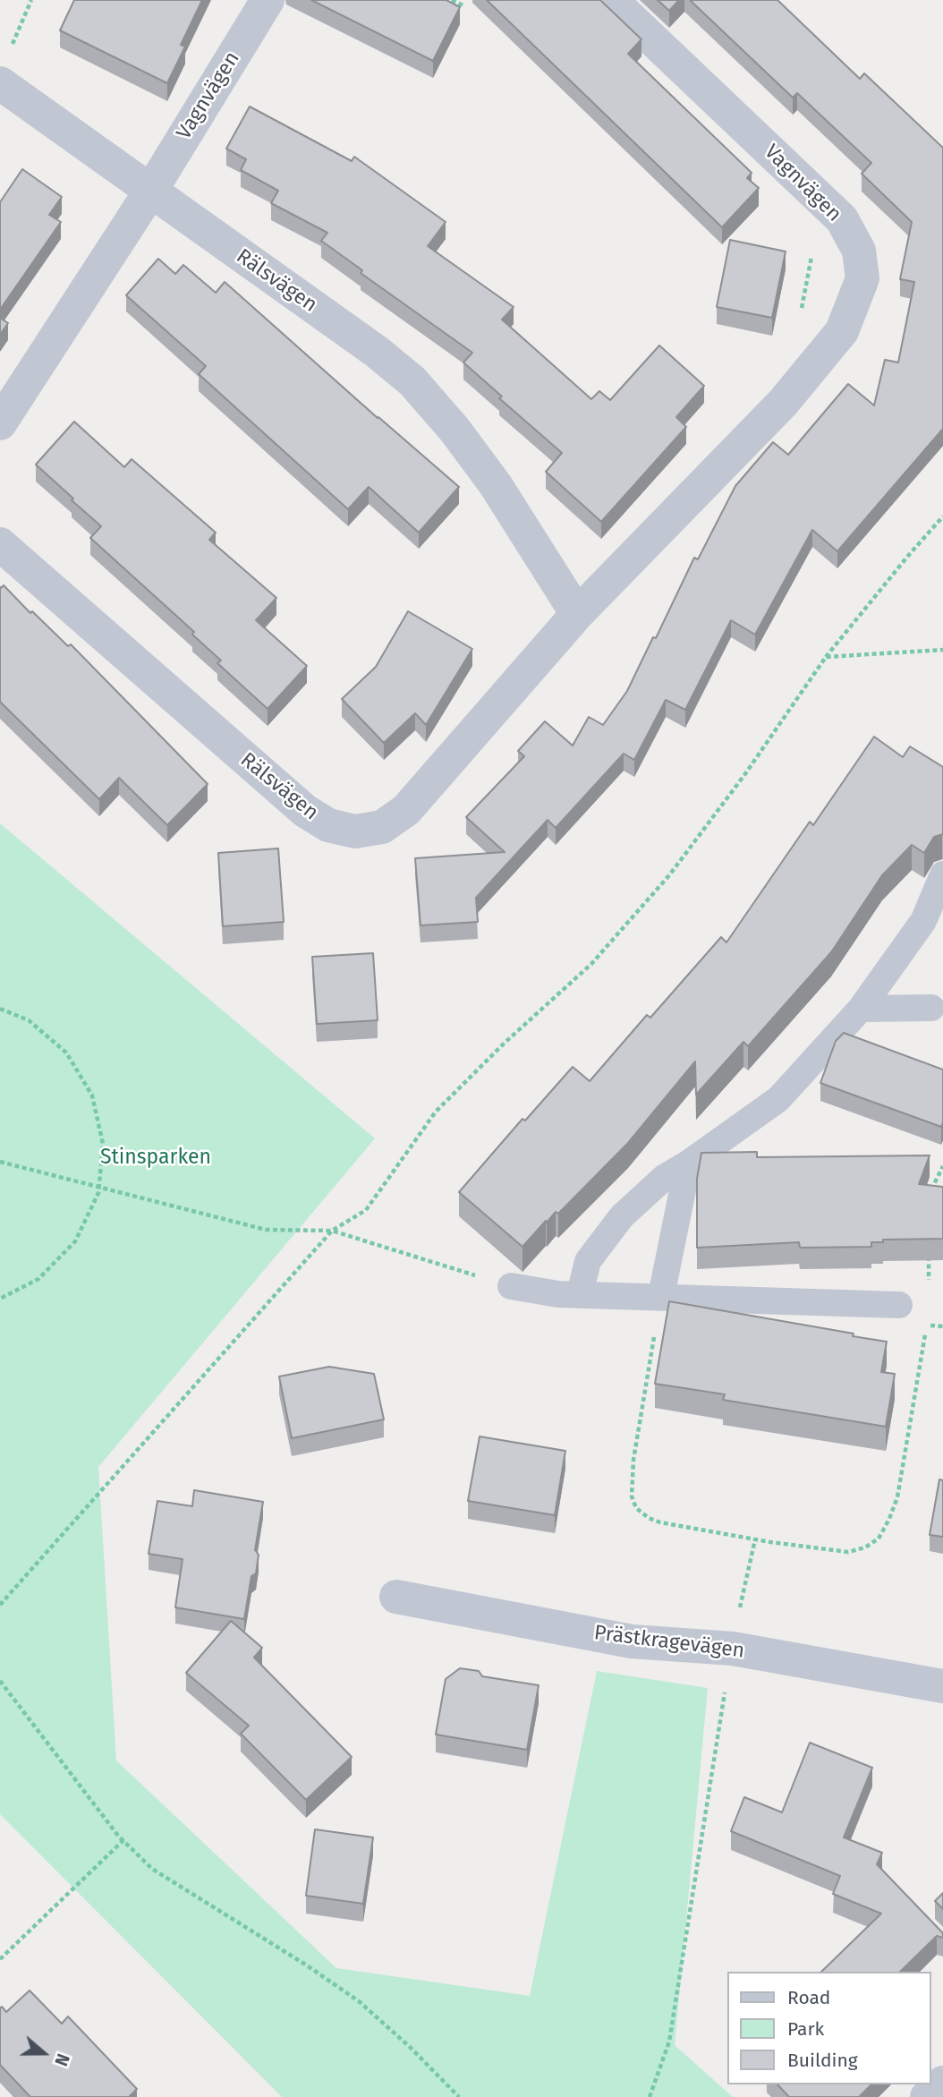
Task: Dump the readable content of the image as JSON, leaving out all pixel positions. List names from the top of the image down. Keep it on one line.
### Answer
{"streets":{"street":["Vagnvägen","Rälsvägen","Prästkragevägen"]},"crossings":[["Vagnvägen","Rälsvägen"]],"parks":["Stinsparken"],"legend":["Road","Park","Building"],"north":"right"}
